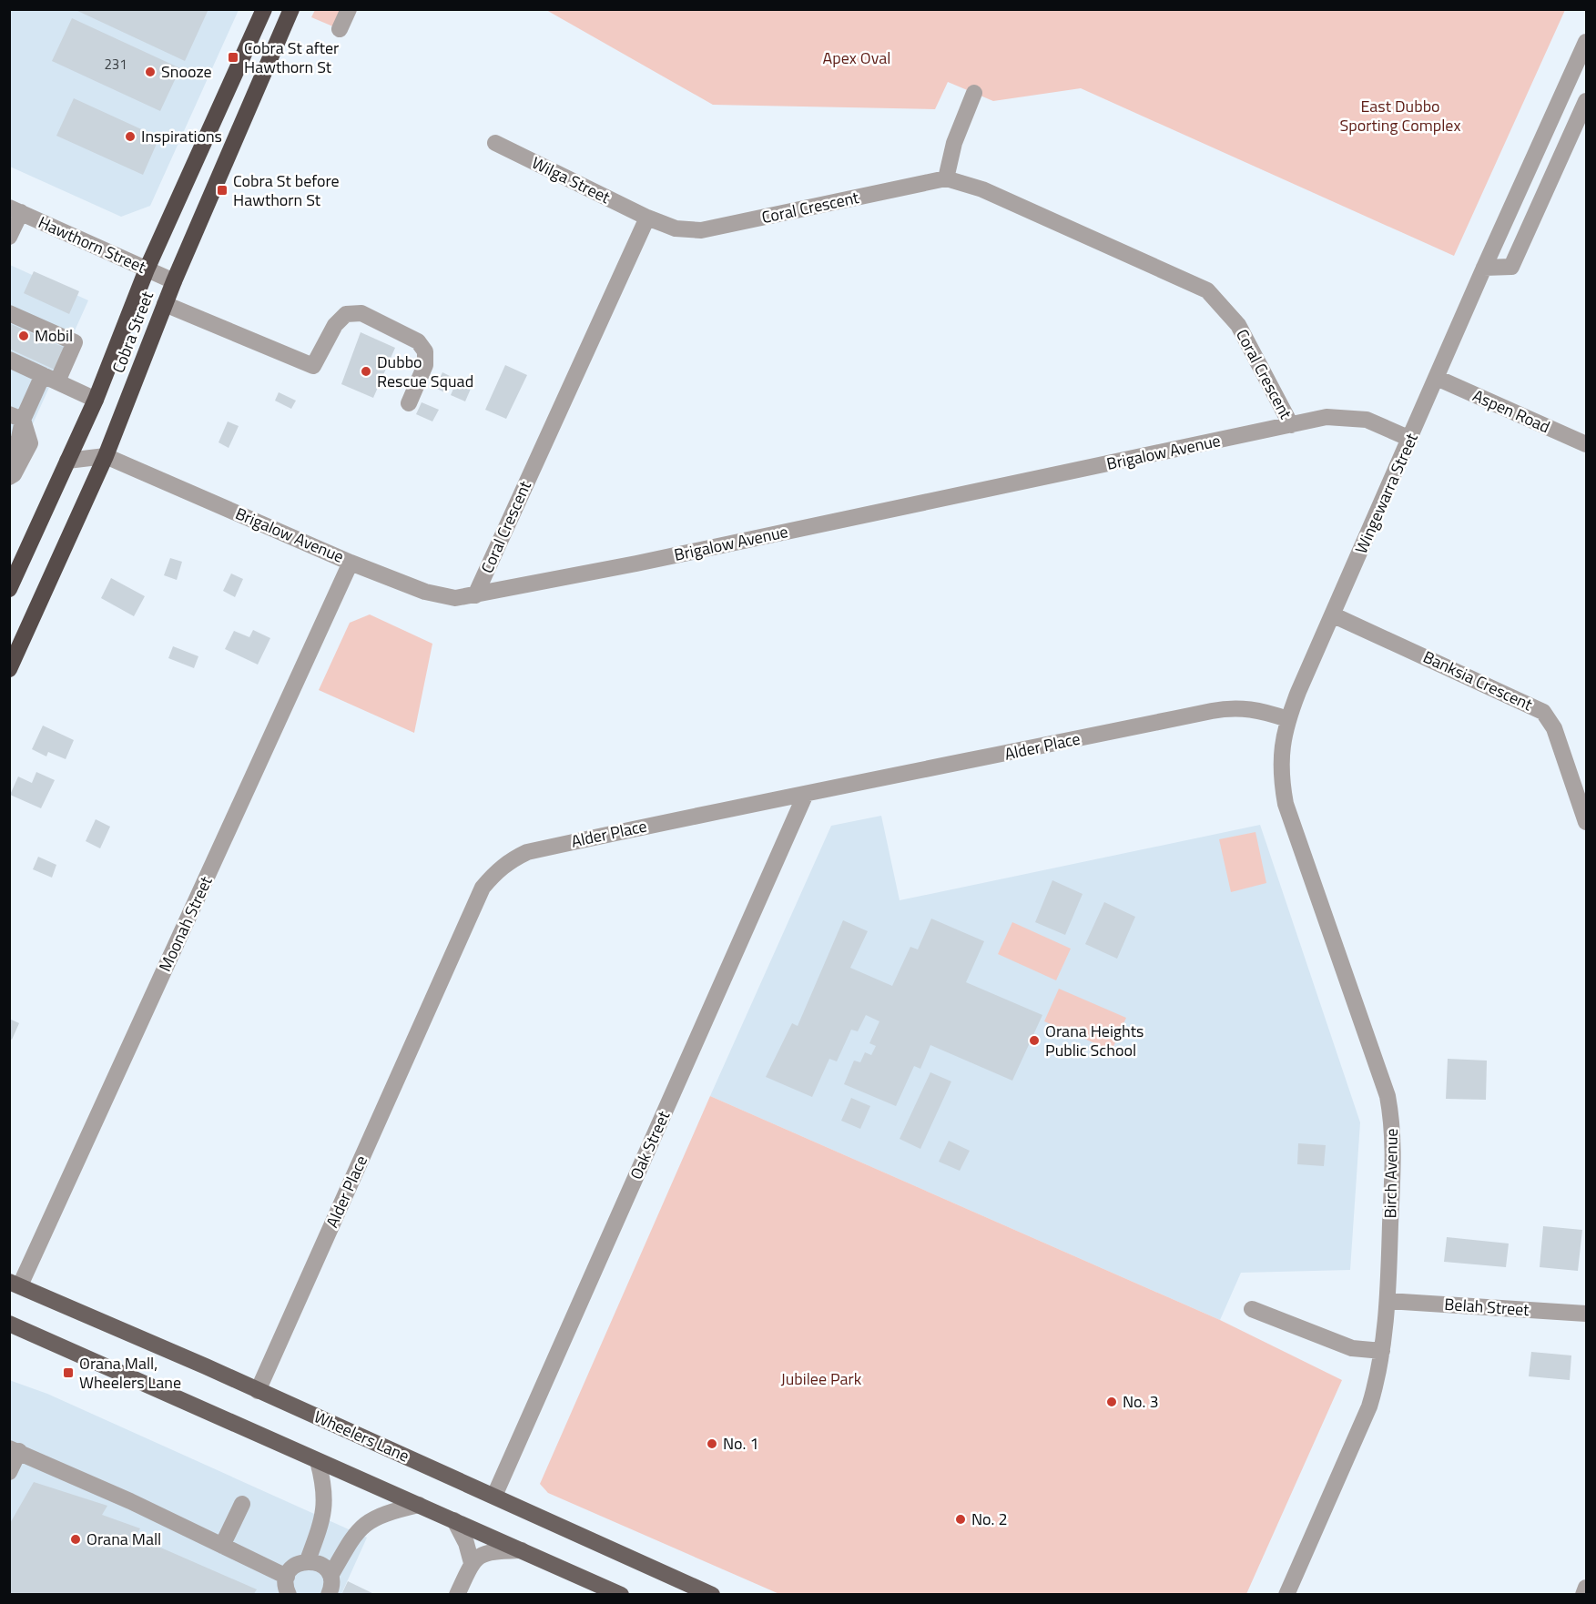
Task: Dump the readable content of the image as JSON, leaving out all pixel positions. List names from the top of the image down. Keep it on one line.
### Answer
{"streets":{"highway":["Cobra Street"],"main road":["Wheelers Lane"],"street":["Wilga Street","Coral Crescent","Hawthorn Street","Aspen Road","Brigalow Avenue","Wingewarra Street","Banksia Crescent","Alder Place","Moonah Street","Oak Street","Birch Avenue","Belah Street"]},"crossings":[["Wilga Street","Coral Crescent"],["Coral Crescent","Brigalow Avenue"],["Hawthorn Street","Cobra Street"],["Cobra Street","Brigalow Avenue"],["Aspen Road","Wingewarra Street"],["Brigalow Avenue","Wingewarra Street"],["Brigalow Avenue","Moonah Street"],["Wingewarra Street","Banksia Crescent"],["Wingewarra Street","Alder Place"],["Wingewarra Street","Birch Avenue"],["Alder Place","Oak Street"],["Alder Place","Birch Avenue"],["Alder Place","Wheelers Lane"],["Moonah Street","Wheelers Lane"],["Oak Street","Wheelers Lane"],["Birch Avenue","Belah Street"]],"parks":["Apex Oval","East Dubbo Sporting Complex","Jubilee Park"],"places":{"transit":["Cobra St after Hawthorn St","Cobra St before Hawthorn St","Orana Mall, Wheelers Lane"],"other":["Snooze","Inspirations","Mobil","Dubbo Rescue Squad","Orana Heights Public School","No. 3","No. 1","No. 2","Orana Mall"]},"house_numbers":["231"]}
